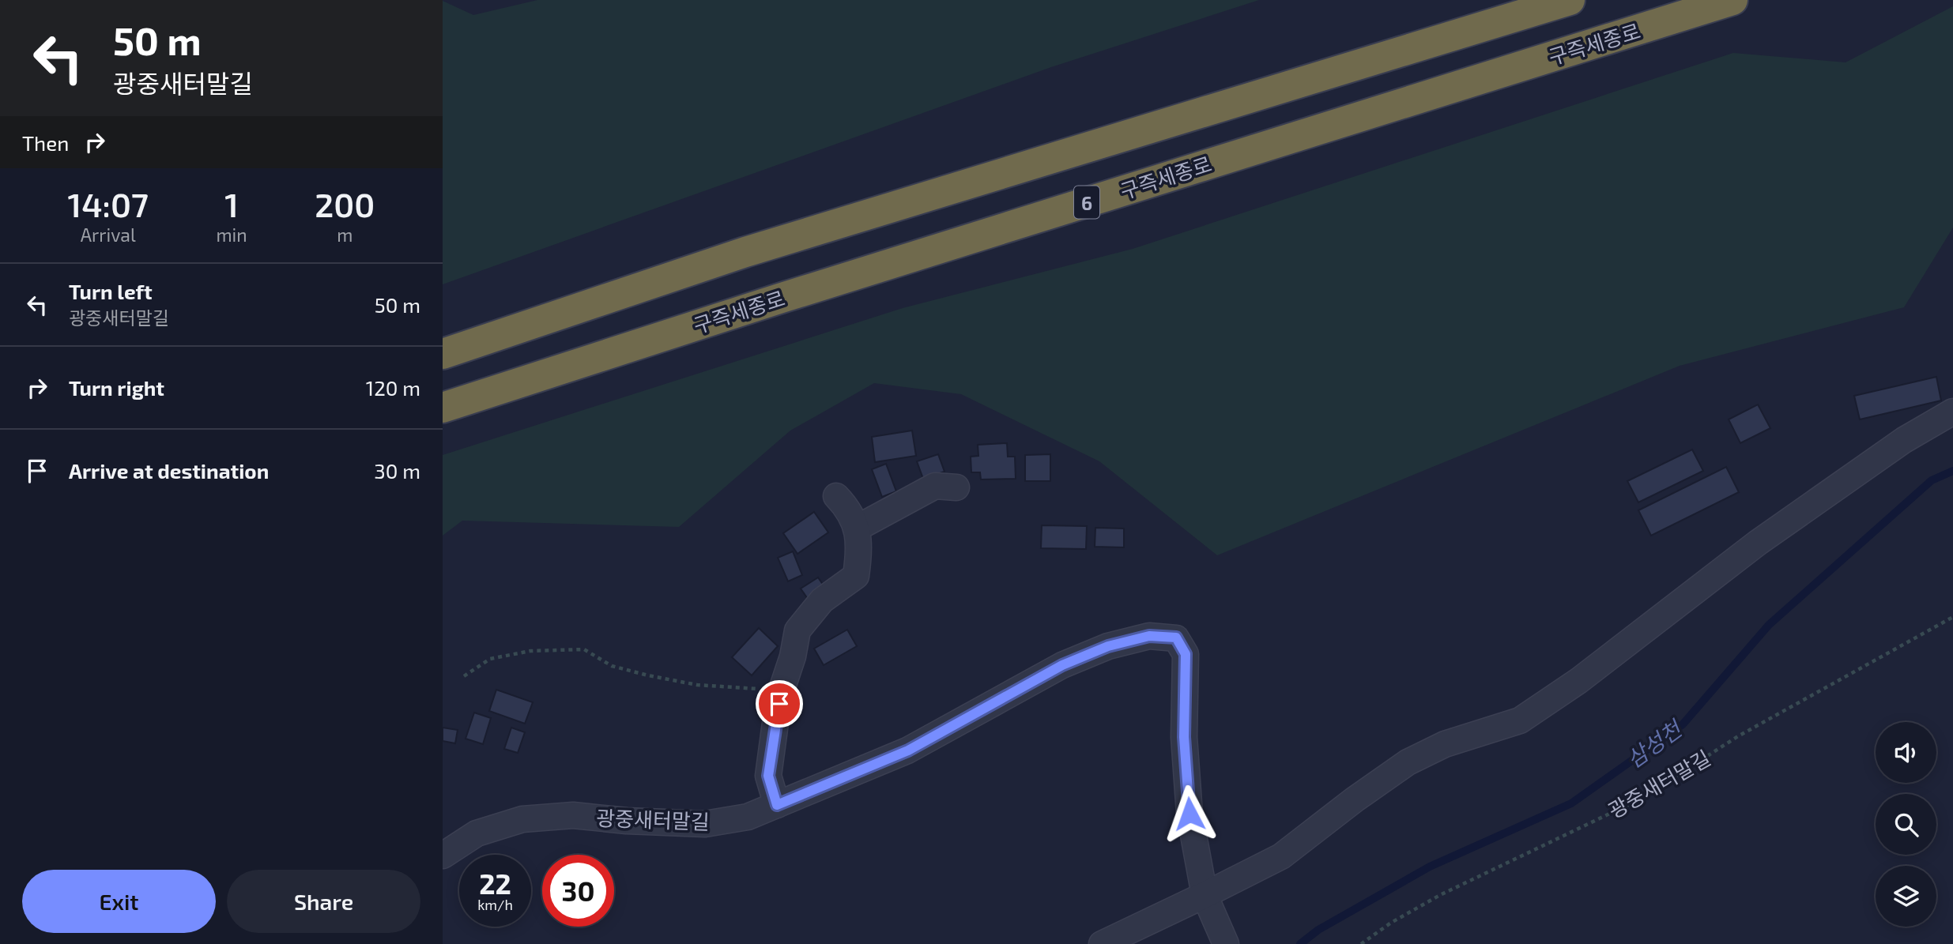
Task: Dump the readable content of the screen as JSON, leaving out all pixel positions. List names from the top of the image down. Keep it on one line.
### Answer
{"streets":{"highway":["구즉세종로","6"],"street":["광중새터말길"]},"water":["삼성천"],"page":{"turn":["50 m","광중새터말길"],"then":"Then","eta":["14:07","Arrival","1","min","200","m"],"list":[{"name":"Turn left","note":"광중새터말길","value":"50 m"},{"name":"Turn right","value":"120 m"},{"name":"Arrive at destination","value":"30 m"}],"speed":"22 km/h","limit":"30","buttons":["Exit","Share"]}}
